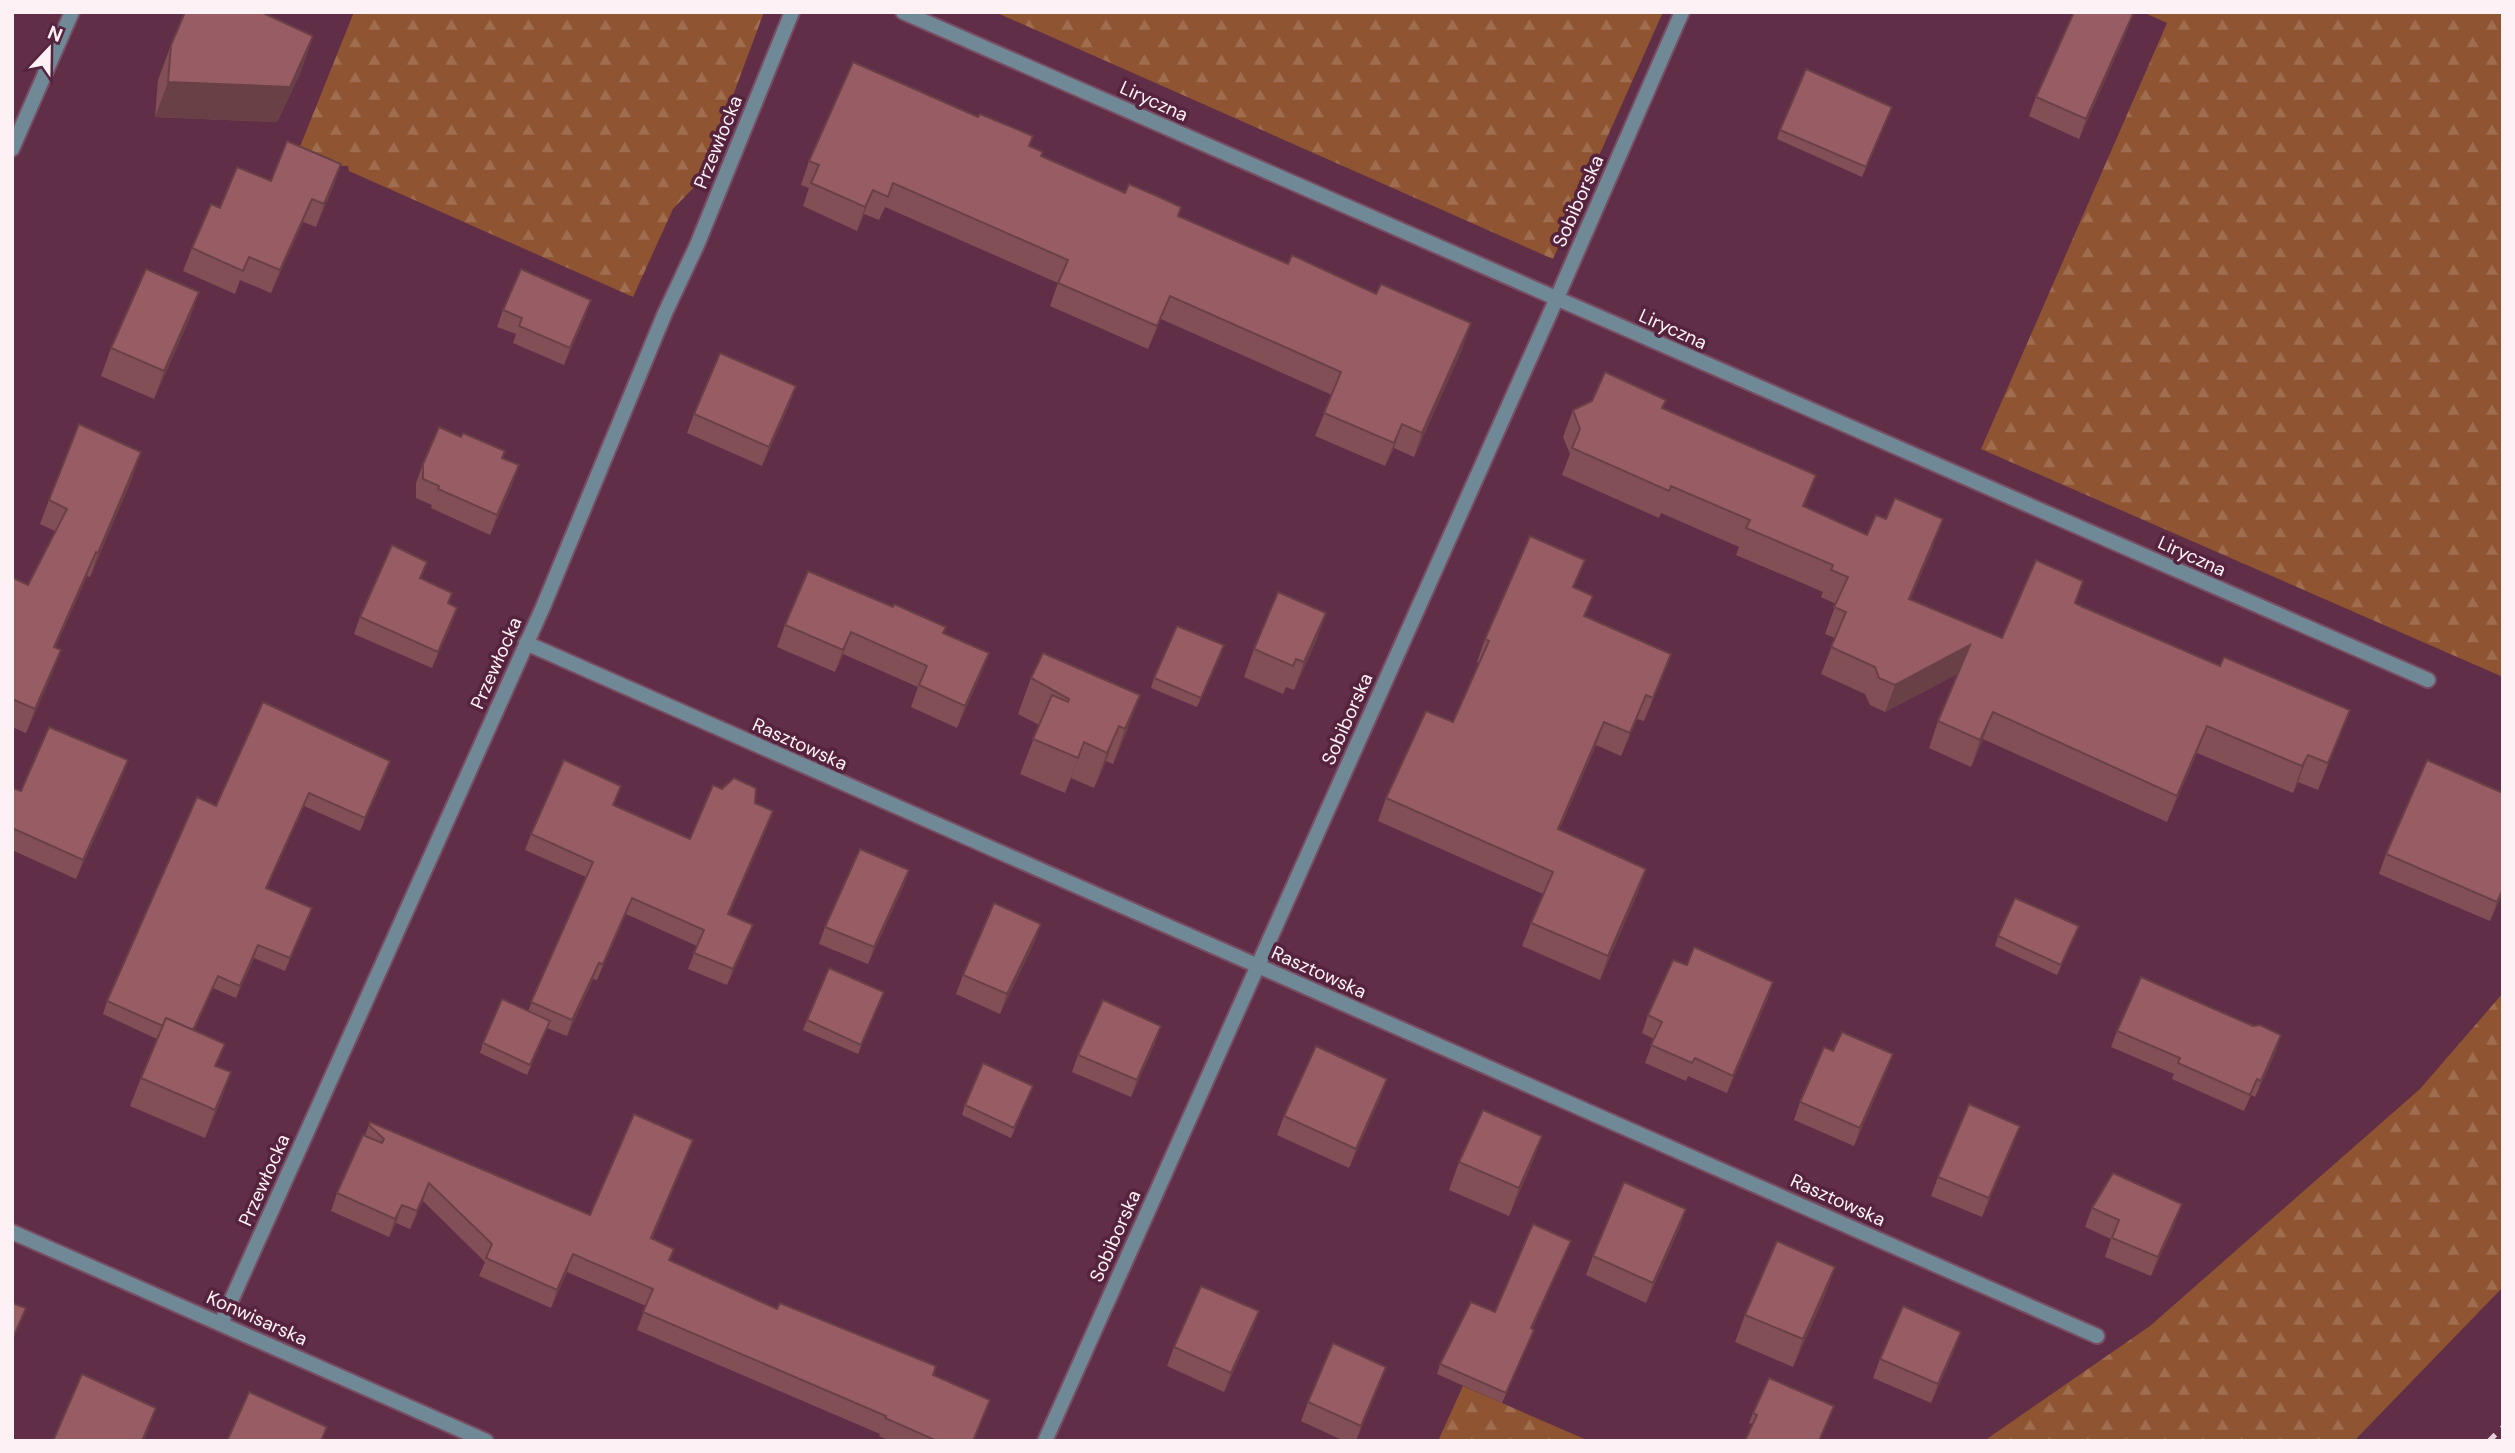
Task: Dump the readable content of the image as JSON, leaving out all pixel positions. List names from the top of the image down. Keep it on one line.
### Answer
{"streets":{"street":["Liryczna","Przewłocka","Sobiborska","Rasztowska","Konwisarska"]},"crossings":[["Liryczna","Sobiborska"],["Przewłocka","Rasztowska"],["Przewłocka","Konwisarska"],["Sobiborska","Rasztowska"]],"north":"top"}
